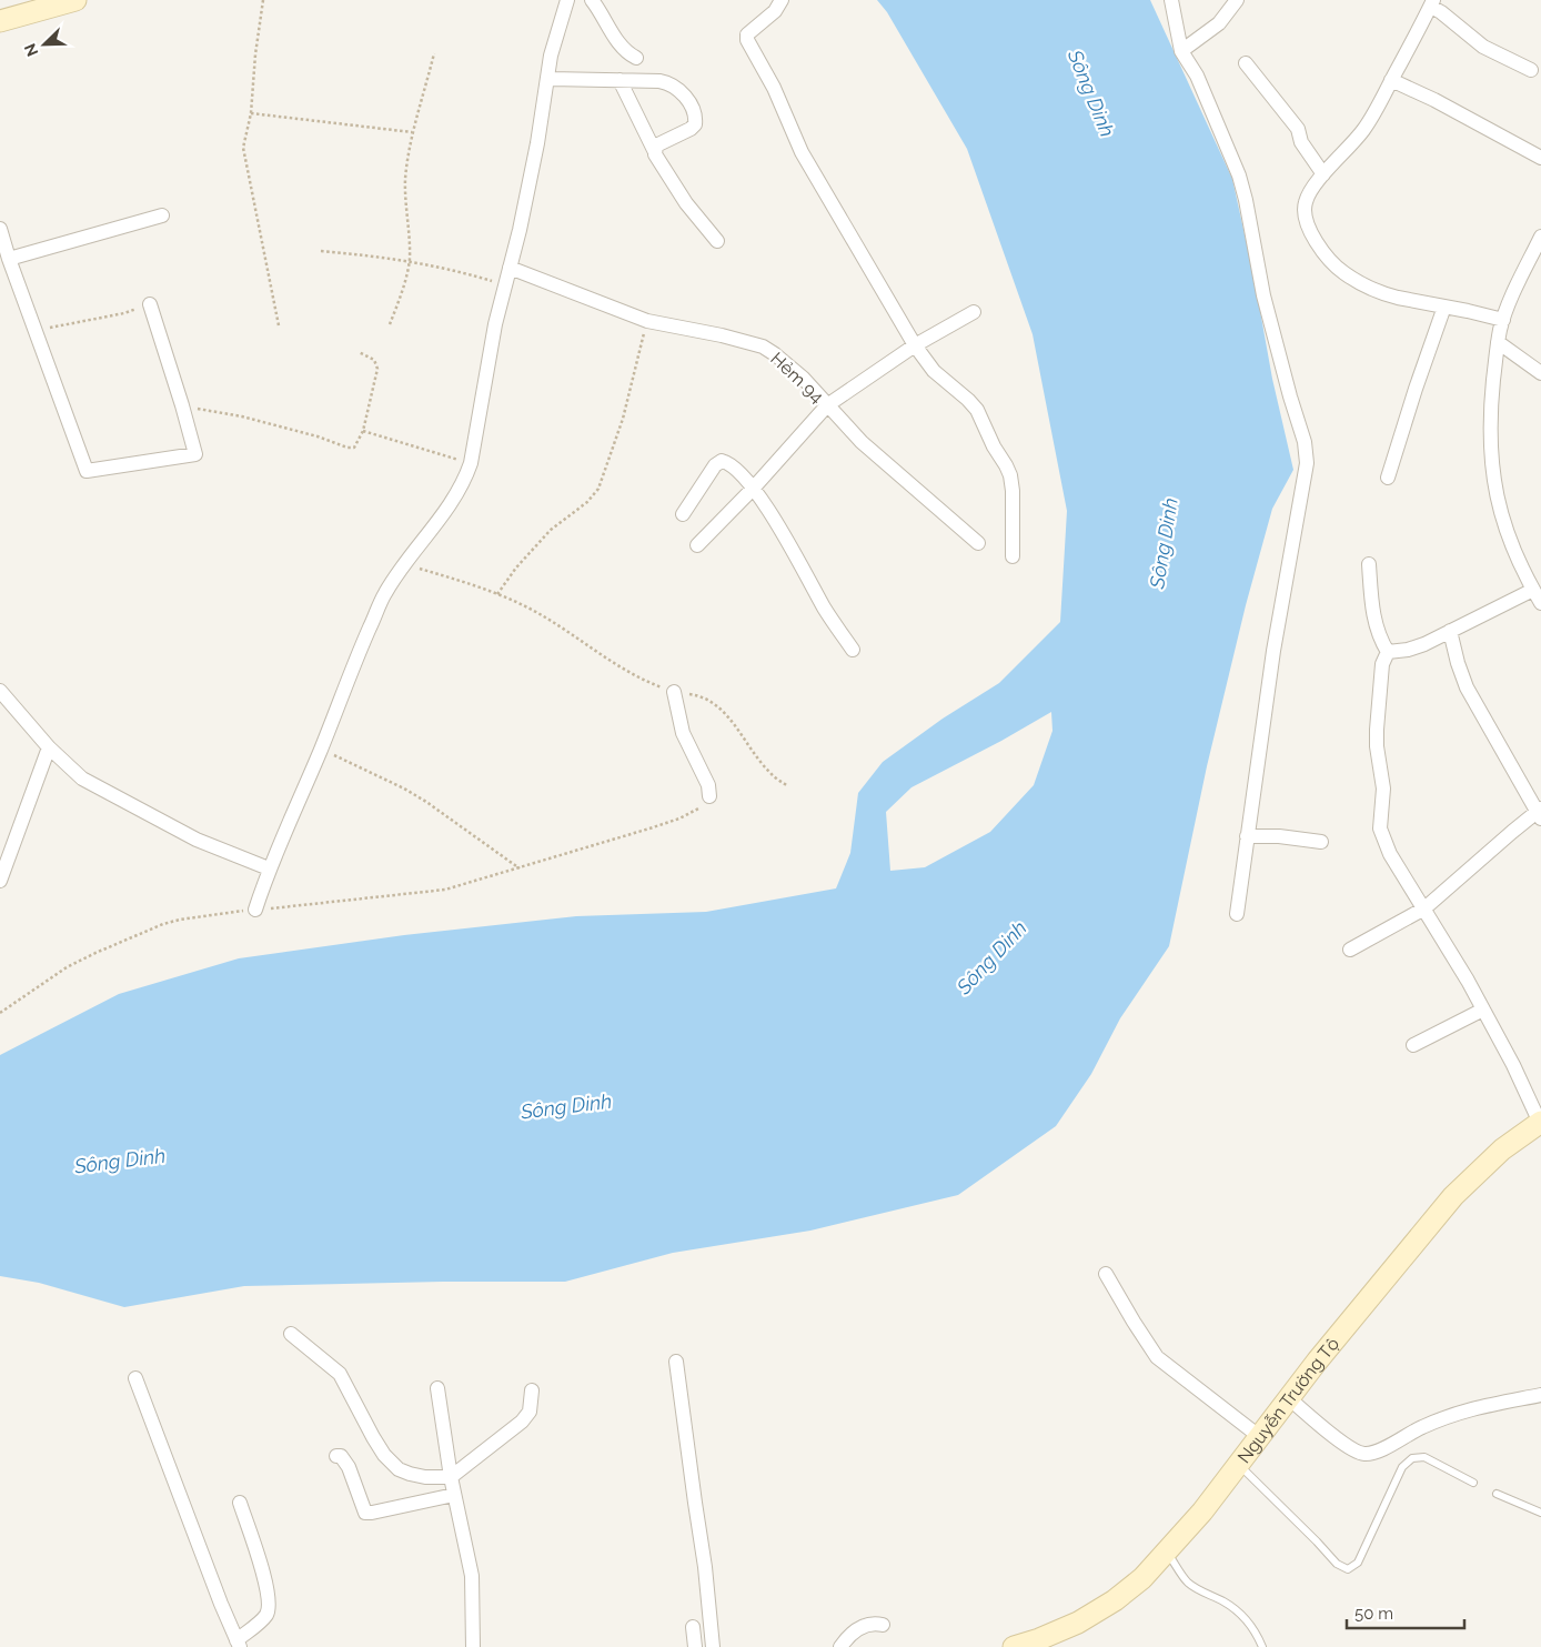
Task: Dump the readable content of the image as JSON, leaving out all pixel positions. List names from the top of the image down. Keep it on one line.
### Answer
{"streets":{"street":["Hẻm 94","Nguyễn Trường Tộ"]},"water":["Sông Dinh"],"scale_bar":"50 m","north":"bottom left"}
